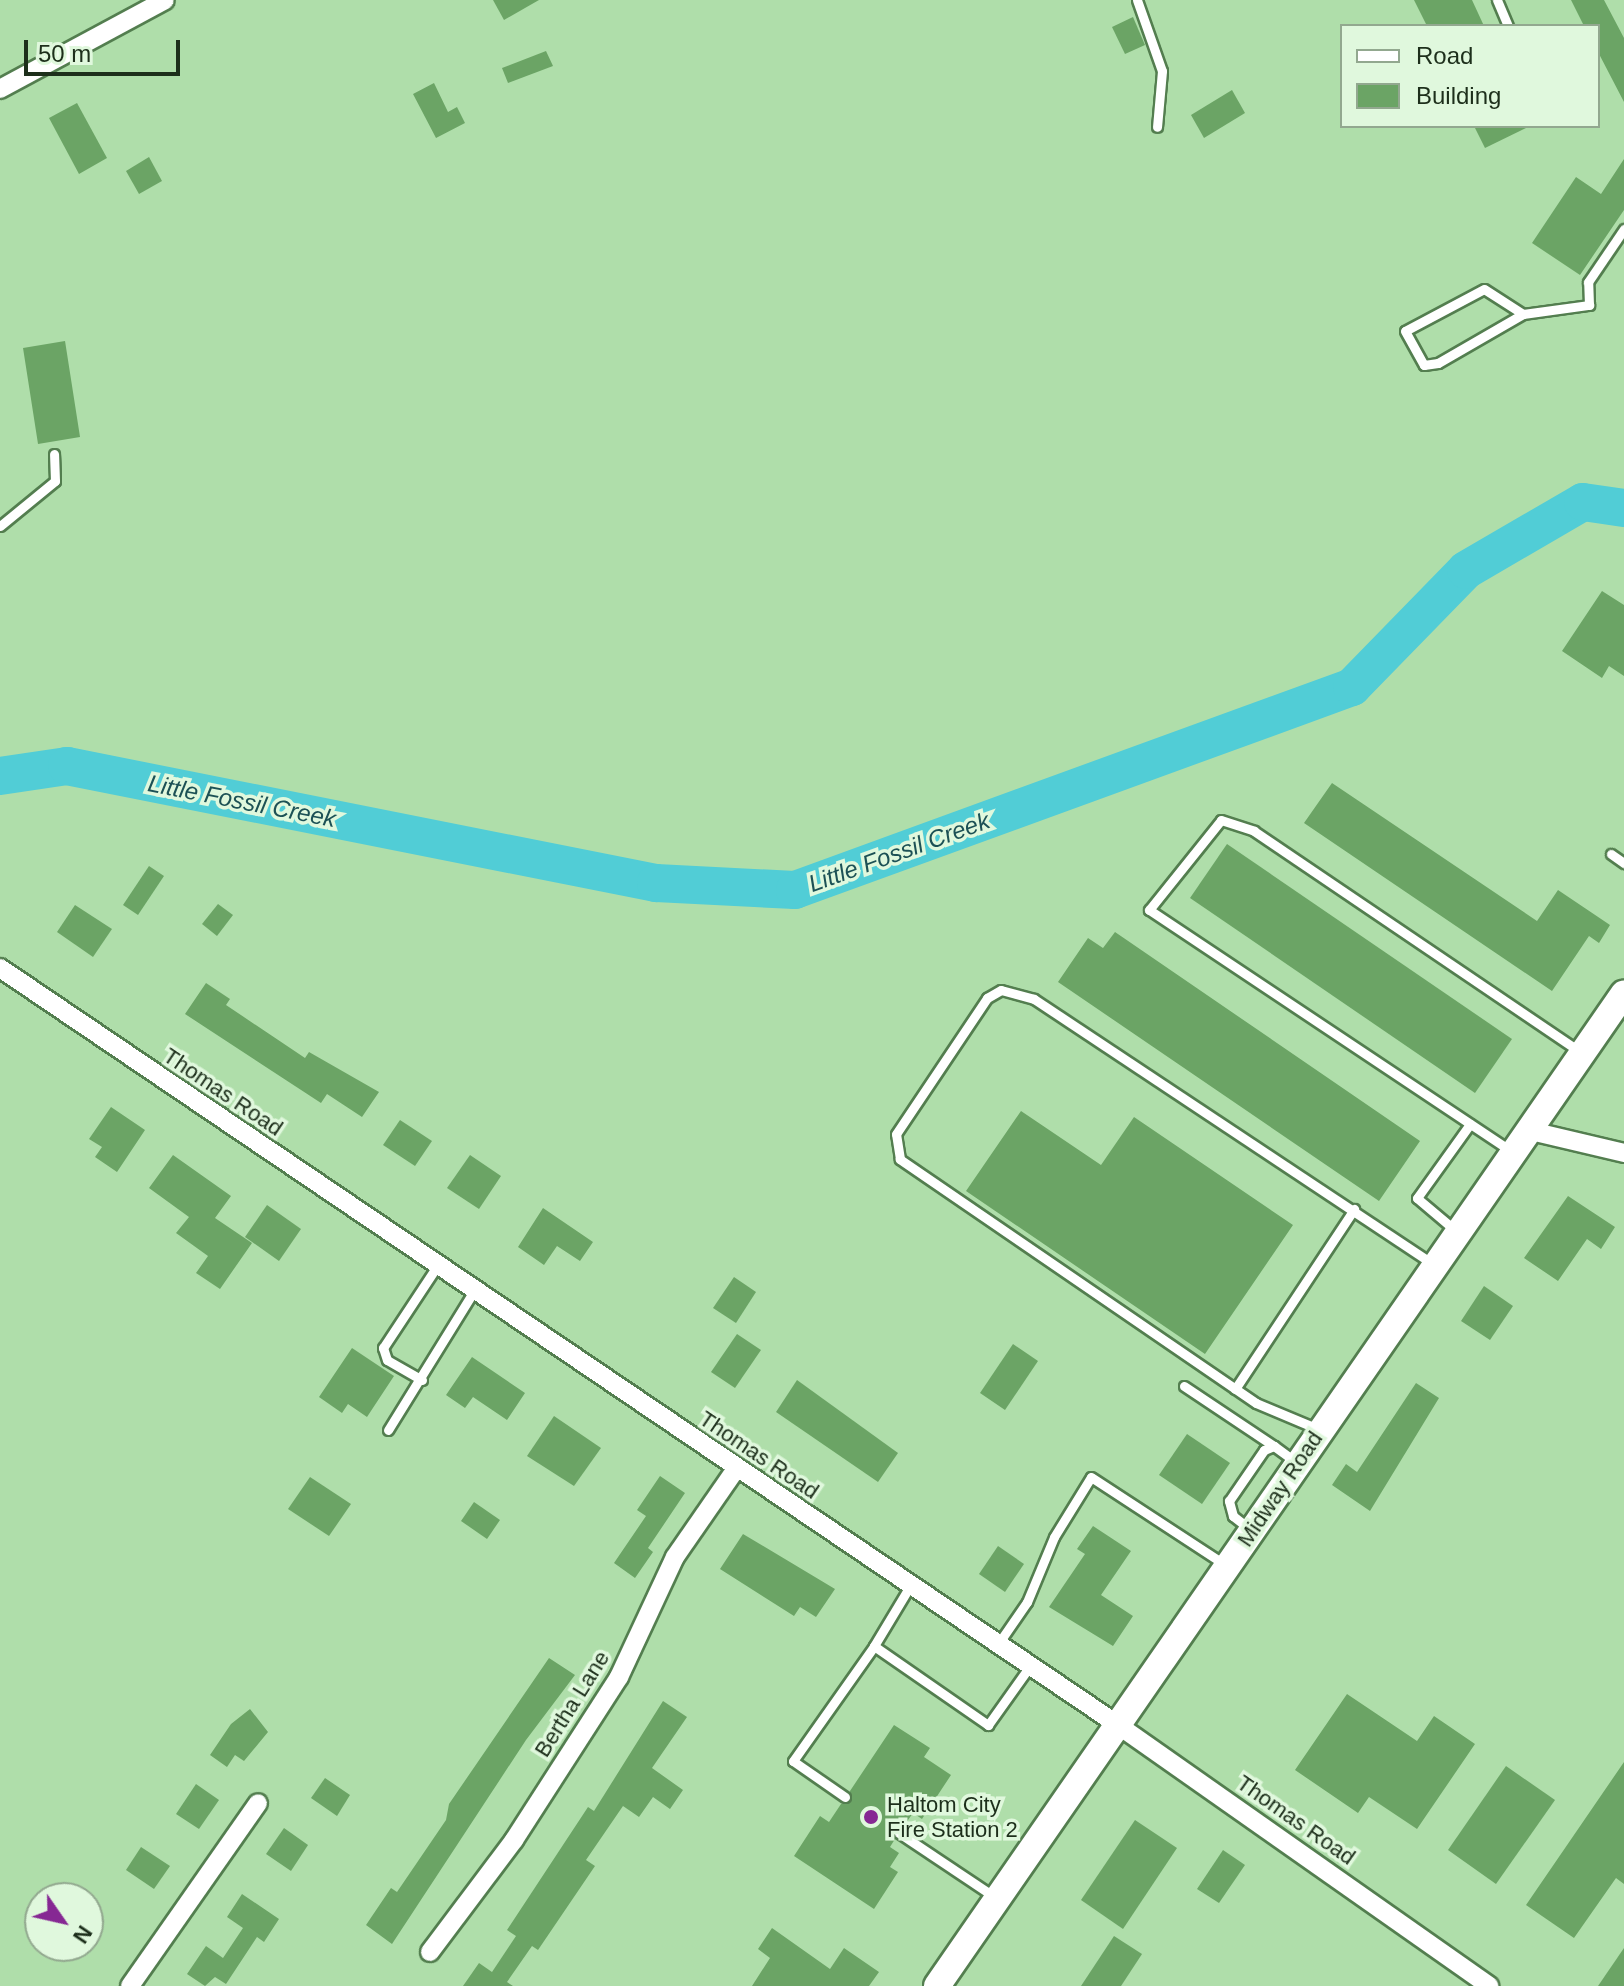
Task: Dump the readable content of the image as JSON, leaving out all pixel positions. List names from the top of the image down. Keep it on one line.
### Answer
{"streets":{"main road":["Midway Road"],"street":["Thomas Road","Bertha Lane"]},"crossings":[["Thomas Road","Midway Road"],["Thomas Road","Bertha Lane"]],"water":["Little Fossil Creek"],"places":["Haltom City Fire Station 2"],"legend":["Road","Building"],"scale_bar":"50 m","north":"bottom right"}
